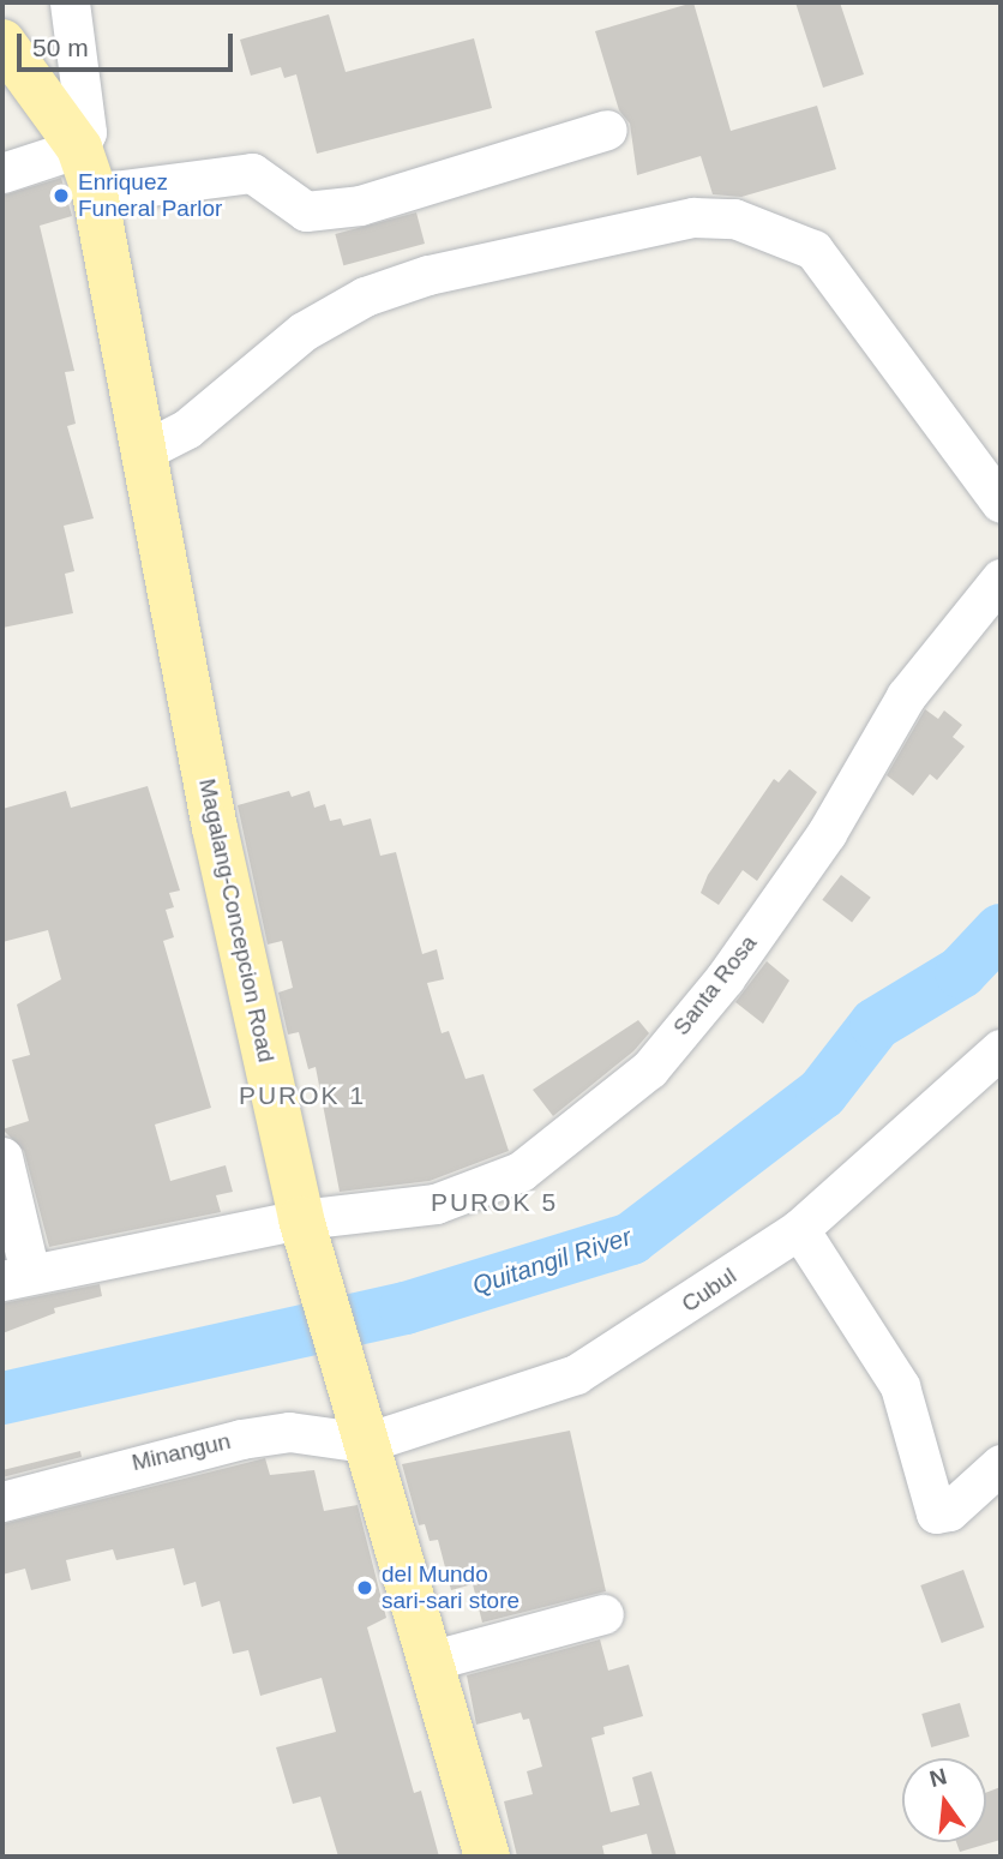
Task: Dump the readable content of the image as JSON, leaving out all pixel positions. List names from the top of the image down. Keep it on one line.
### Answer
{"streets":{"main road":["Magalang-Concepcion Road"],"street":["Santa Rosa","Cubul","Minangun"]},"crossings":[["Magalang-Concepcion Road","Santa Rosa"],["Magalang-Concepcion Road","Cubul"],["Magalang-Concepcion Road","Minangun"],["Cubul","Minangun"]],"districts":["PUROK 1","PUROK 5"],"water":["Quitangil River"],"places":["Enriquez Funeral Parlor","del Mundo sari-sari store"],"scale_bar":"50 m","north":"top"}
